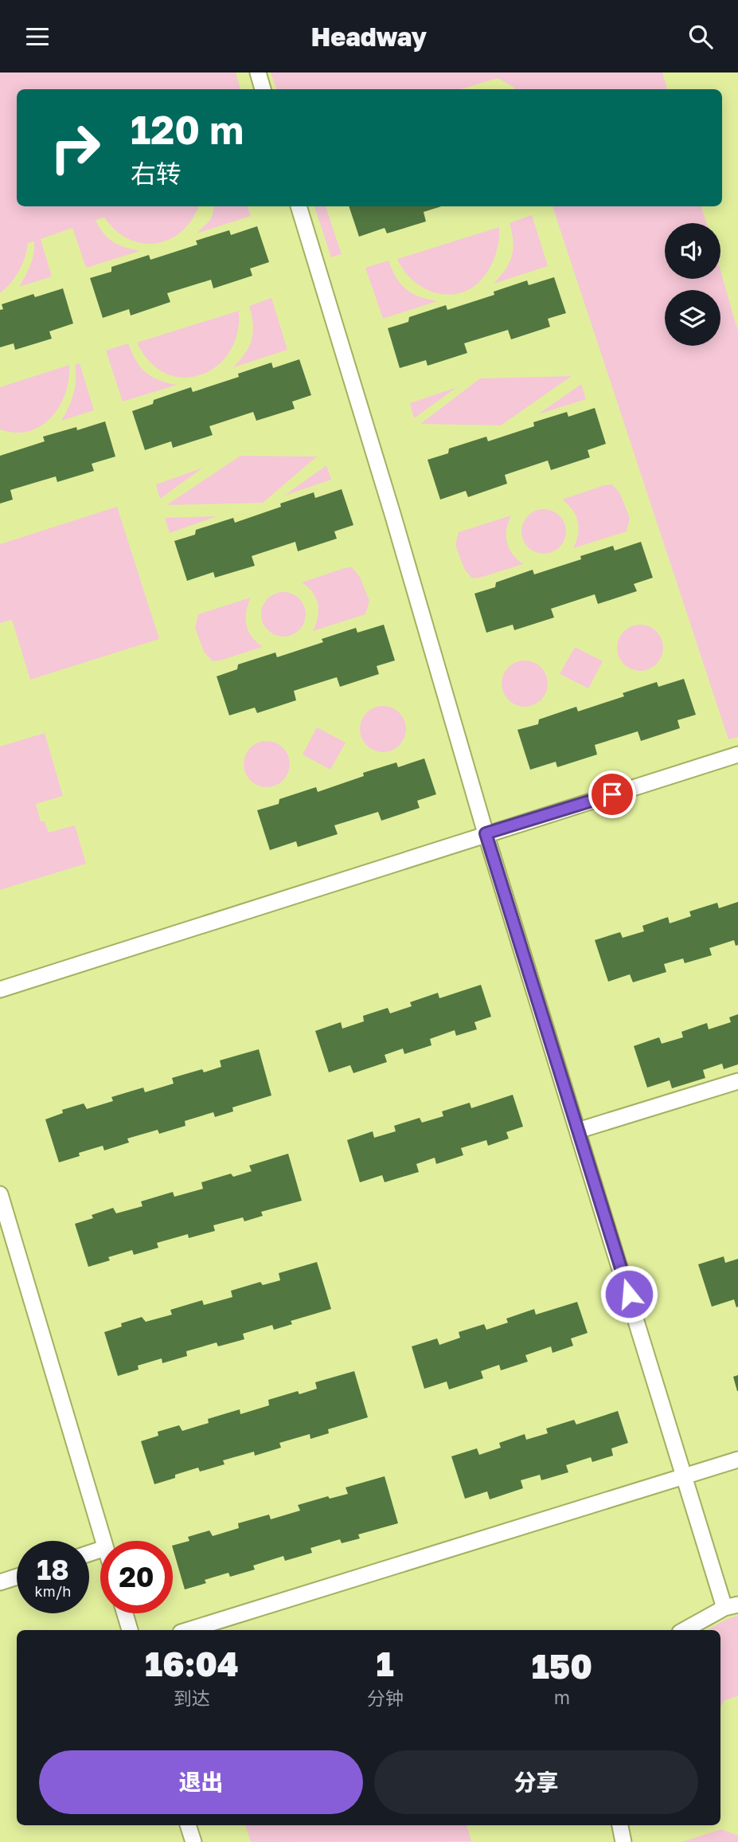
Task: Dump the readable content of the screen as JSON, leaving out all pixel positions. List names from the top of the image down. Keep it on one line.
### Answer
{"page":{"header":"Headway","turn":["120 m","右转"],"speed":"18 km/h","limit":"20","eta":["16:04","到达","1","分钟","150","m"],"buttons":["退出","分享"]}}
